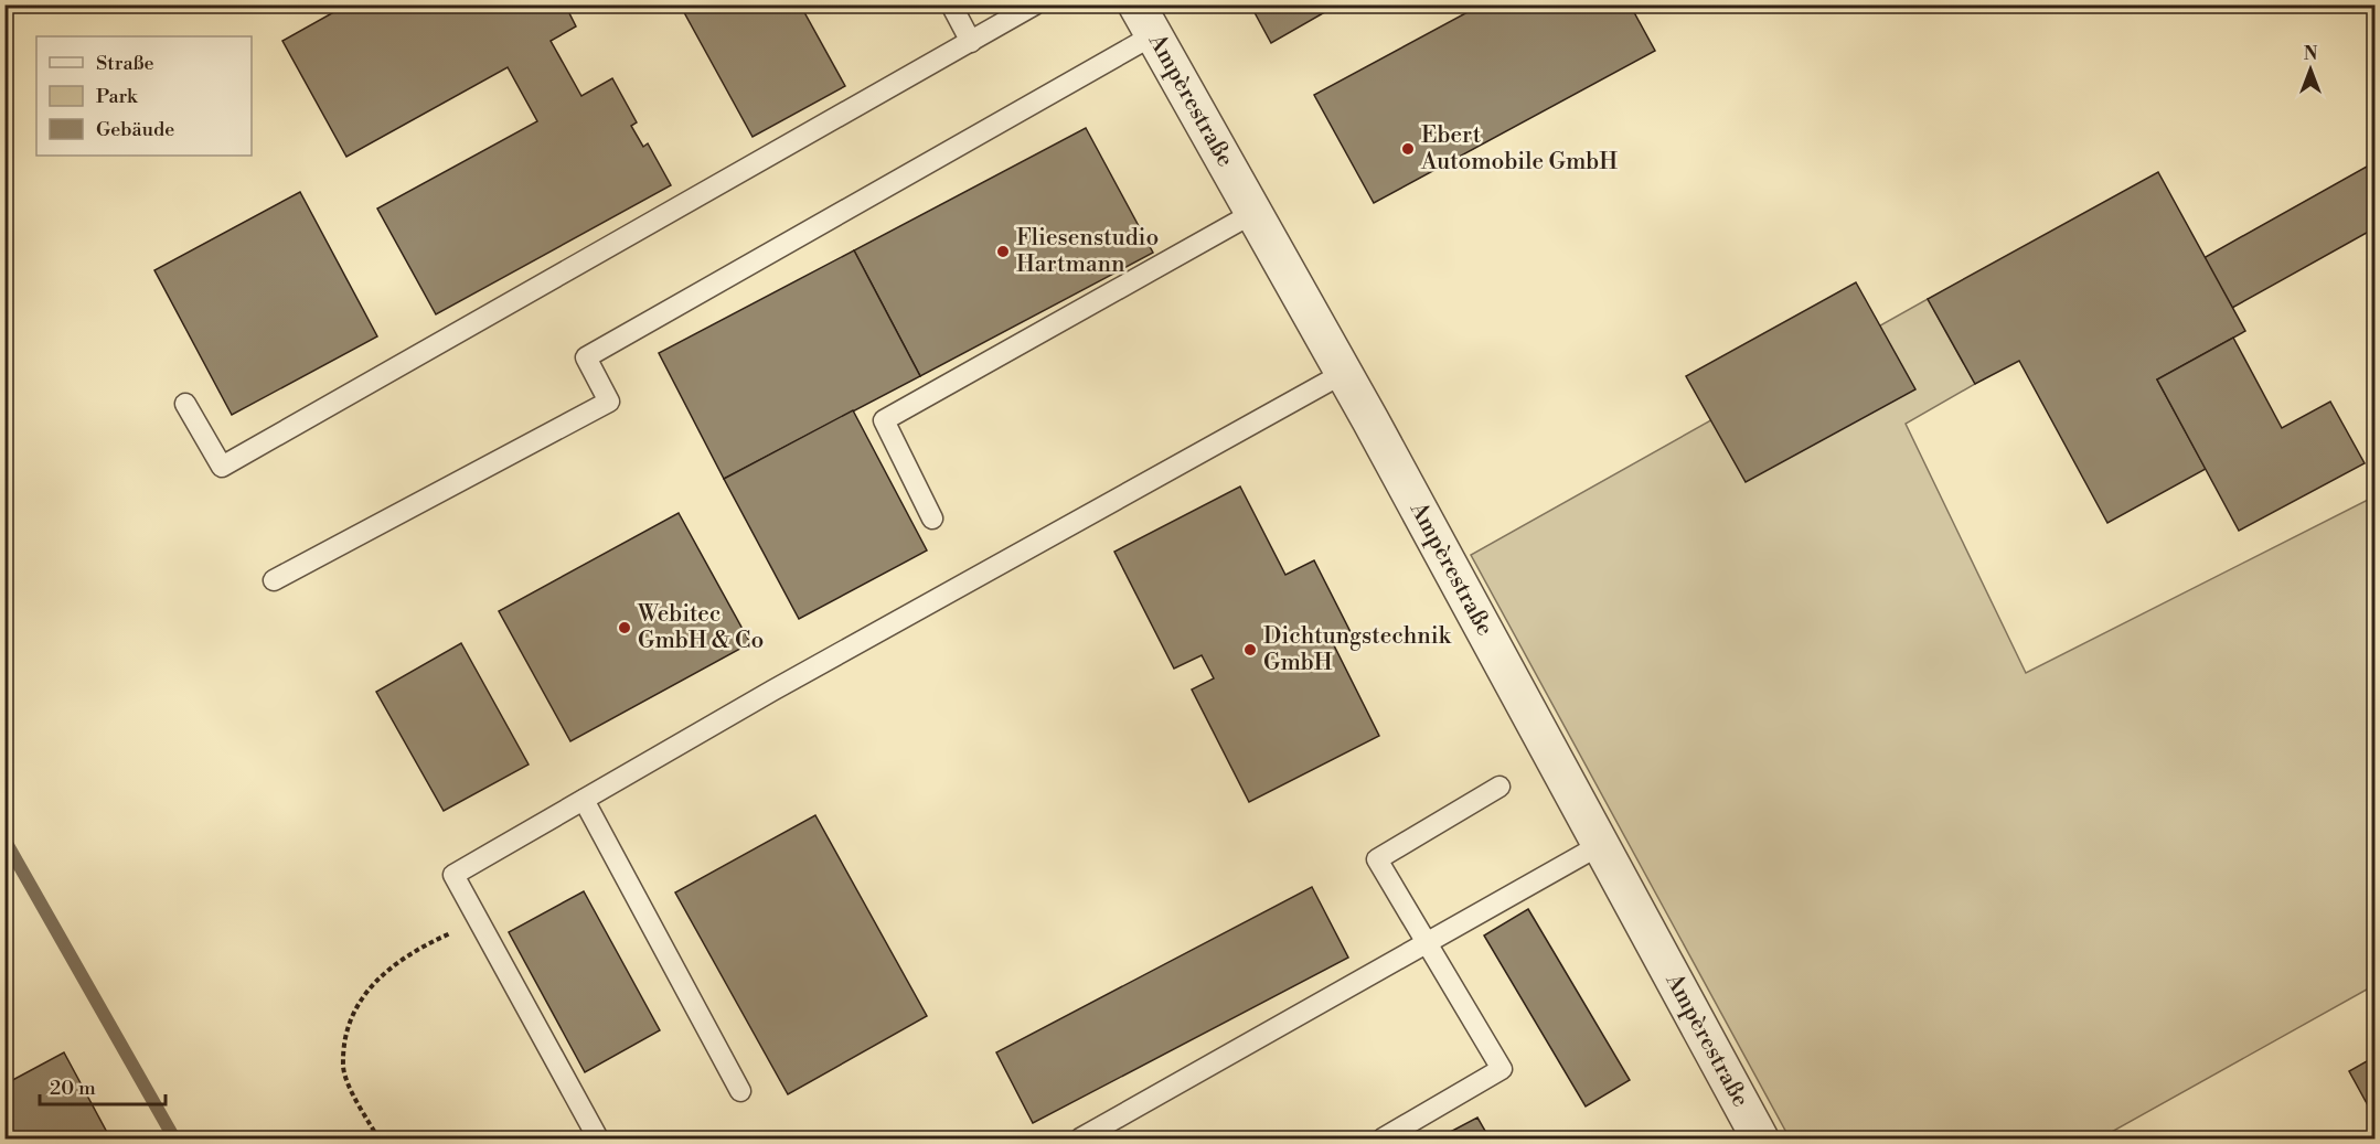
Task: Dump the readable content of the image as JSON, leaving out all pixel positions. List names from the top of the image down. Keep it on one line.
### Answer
{"streets":{"street":["Ampèrestraße"]},"places":["Ebert Automobile GmbH","Fliesenstudio Hartmann","Webitec GmbH & Co","Dichtungstechnik GmbH"],"legend":["Straße","Park","Gebäude"],"scale_bar":"20 m","north":"top"}
